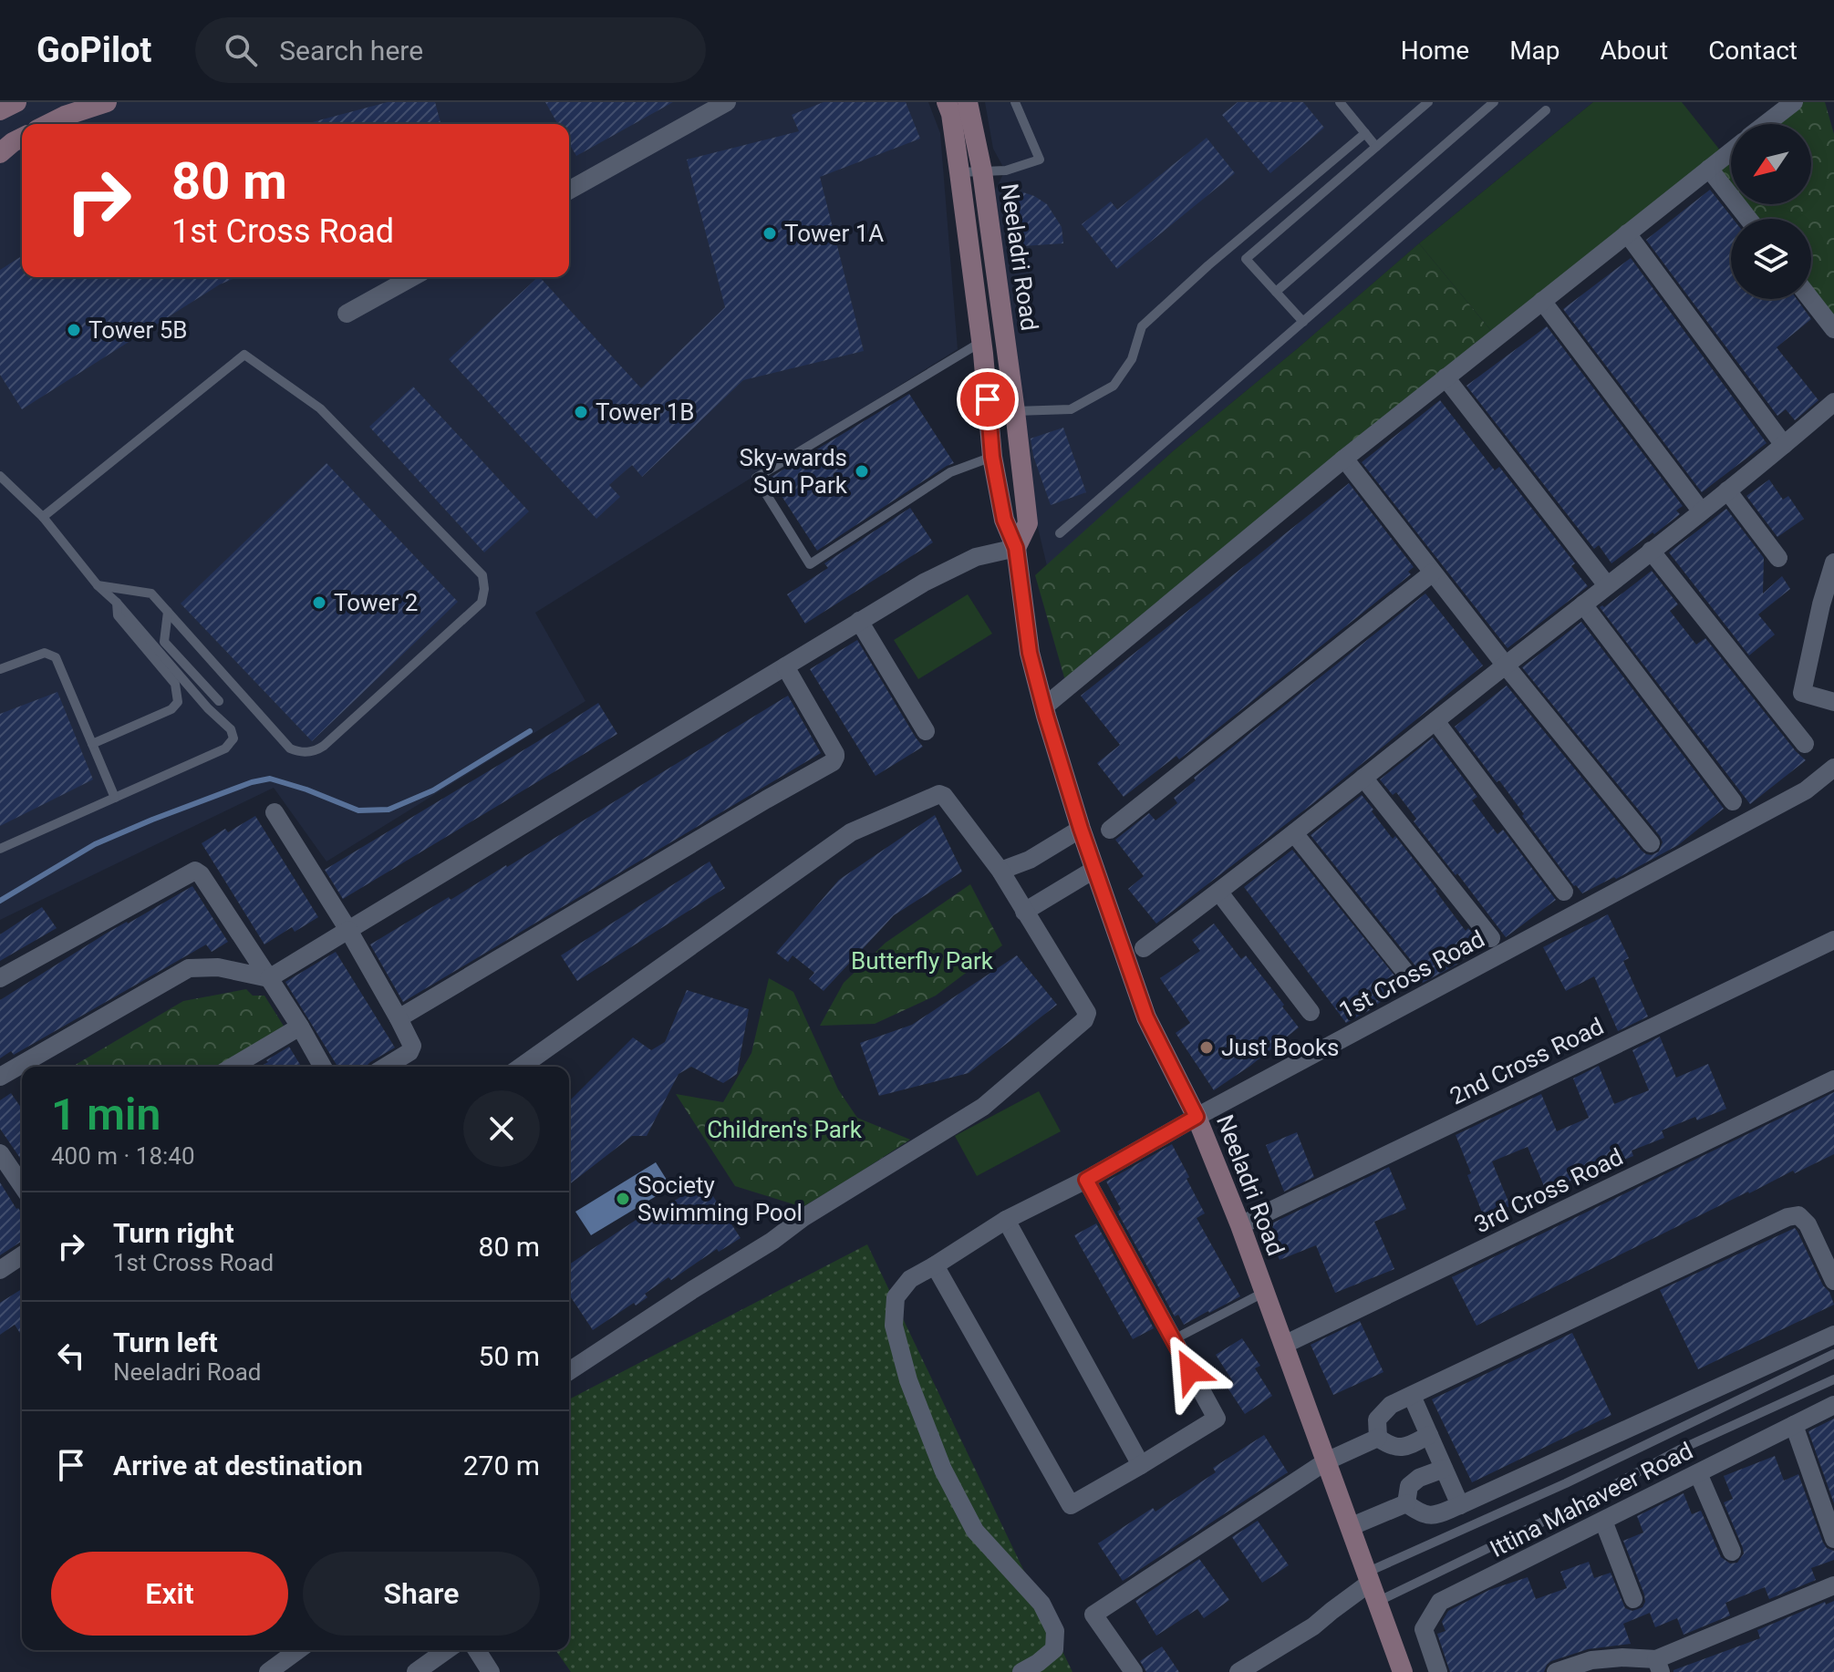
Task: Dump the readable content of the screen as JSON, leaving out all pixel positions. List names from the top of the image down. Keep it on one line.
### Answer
{"streets":{"main road":["Neeladri Road"],"street":["1st Cross Road","2nd Cross Road","3rd Cross Road","Ittina Mahaveer Road"]},"crossings":[["Neeladri Road","1st Cross Road"],["Neeladri Road","2nd Cross Road"],["Neeladri Road","3rd Cross Road"]],"parks":["Butterfly Park","Children's Park"],"places":["Tower 1A","Tower 5B","Tower 1B","Sky-wards Sun Park","Tower 2","Just Books","Society Swimming Pool"],"north":"bottom left","page":{"header":"GoPilot","search":"Search here","nav":["Home","Map","About","Contact"],"turn":["80 m","1st Cross Road"],"heading":["1 min","400 m · 18:40"],"list":[{"name":"Turn right","note":"1st Cross Road","value":"80 m"},{"name":"Turn left","note":"Neeladri Road","value":"50 m"},{"name":"Arrive at destination","value":"270 m"}],"buttons":["Exit","Share"]}}
